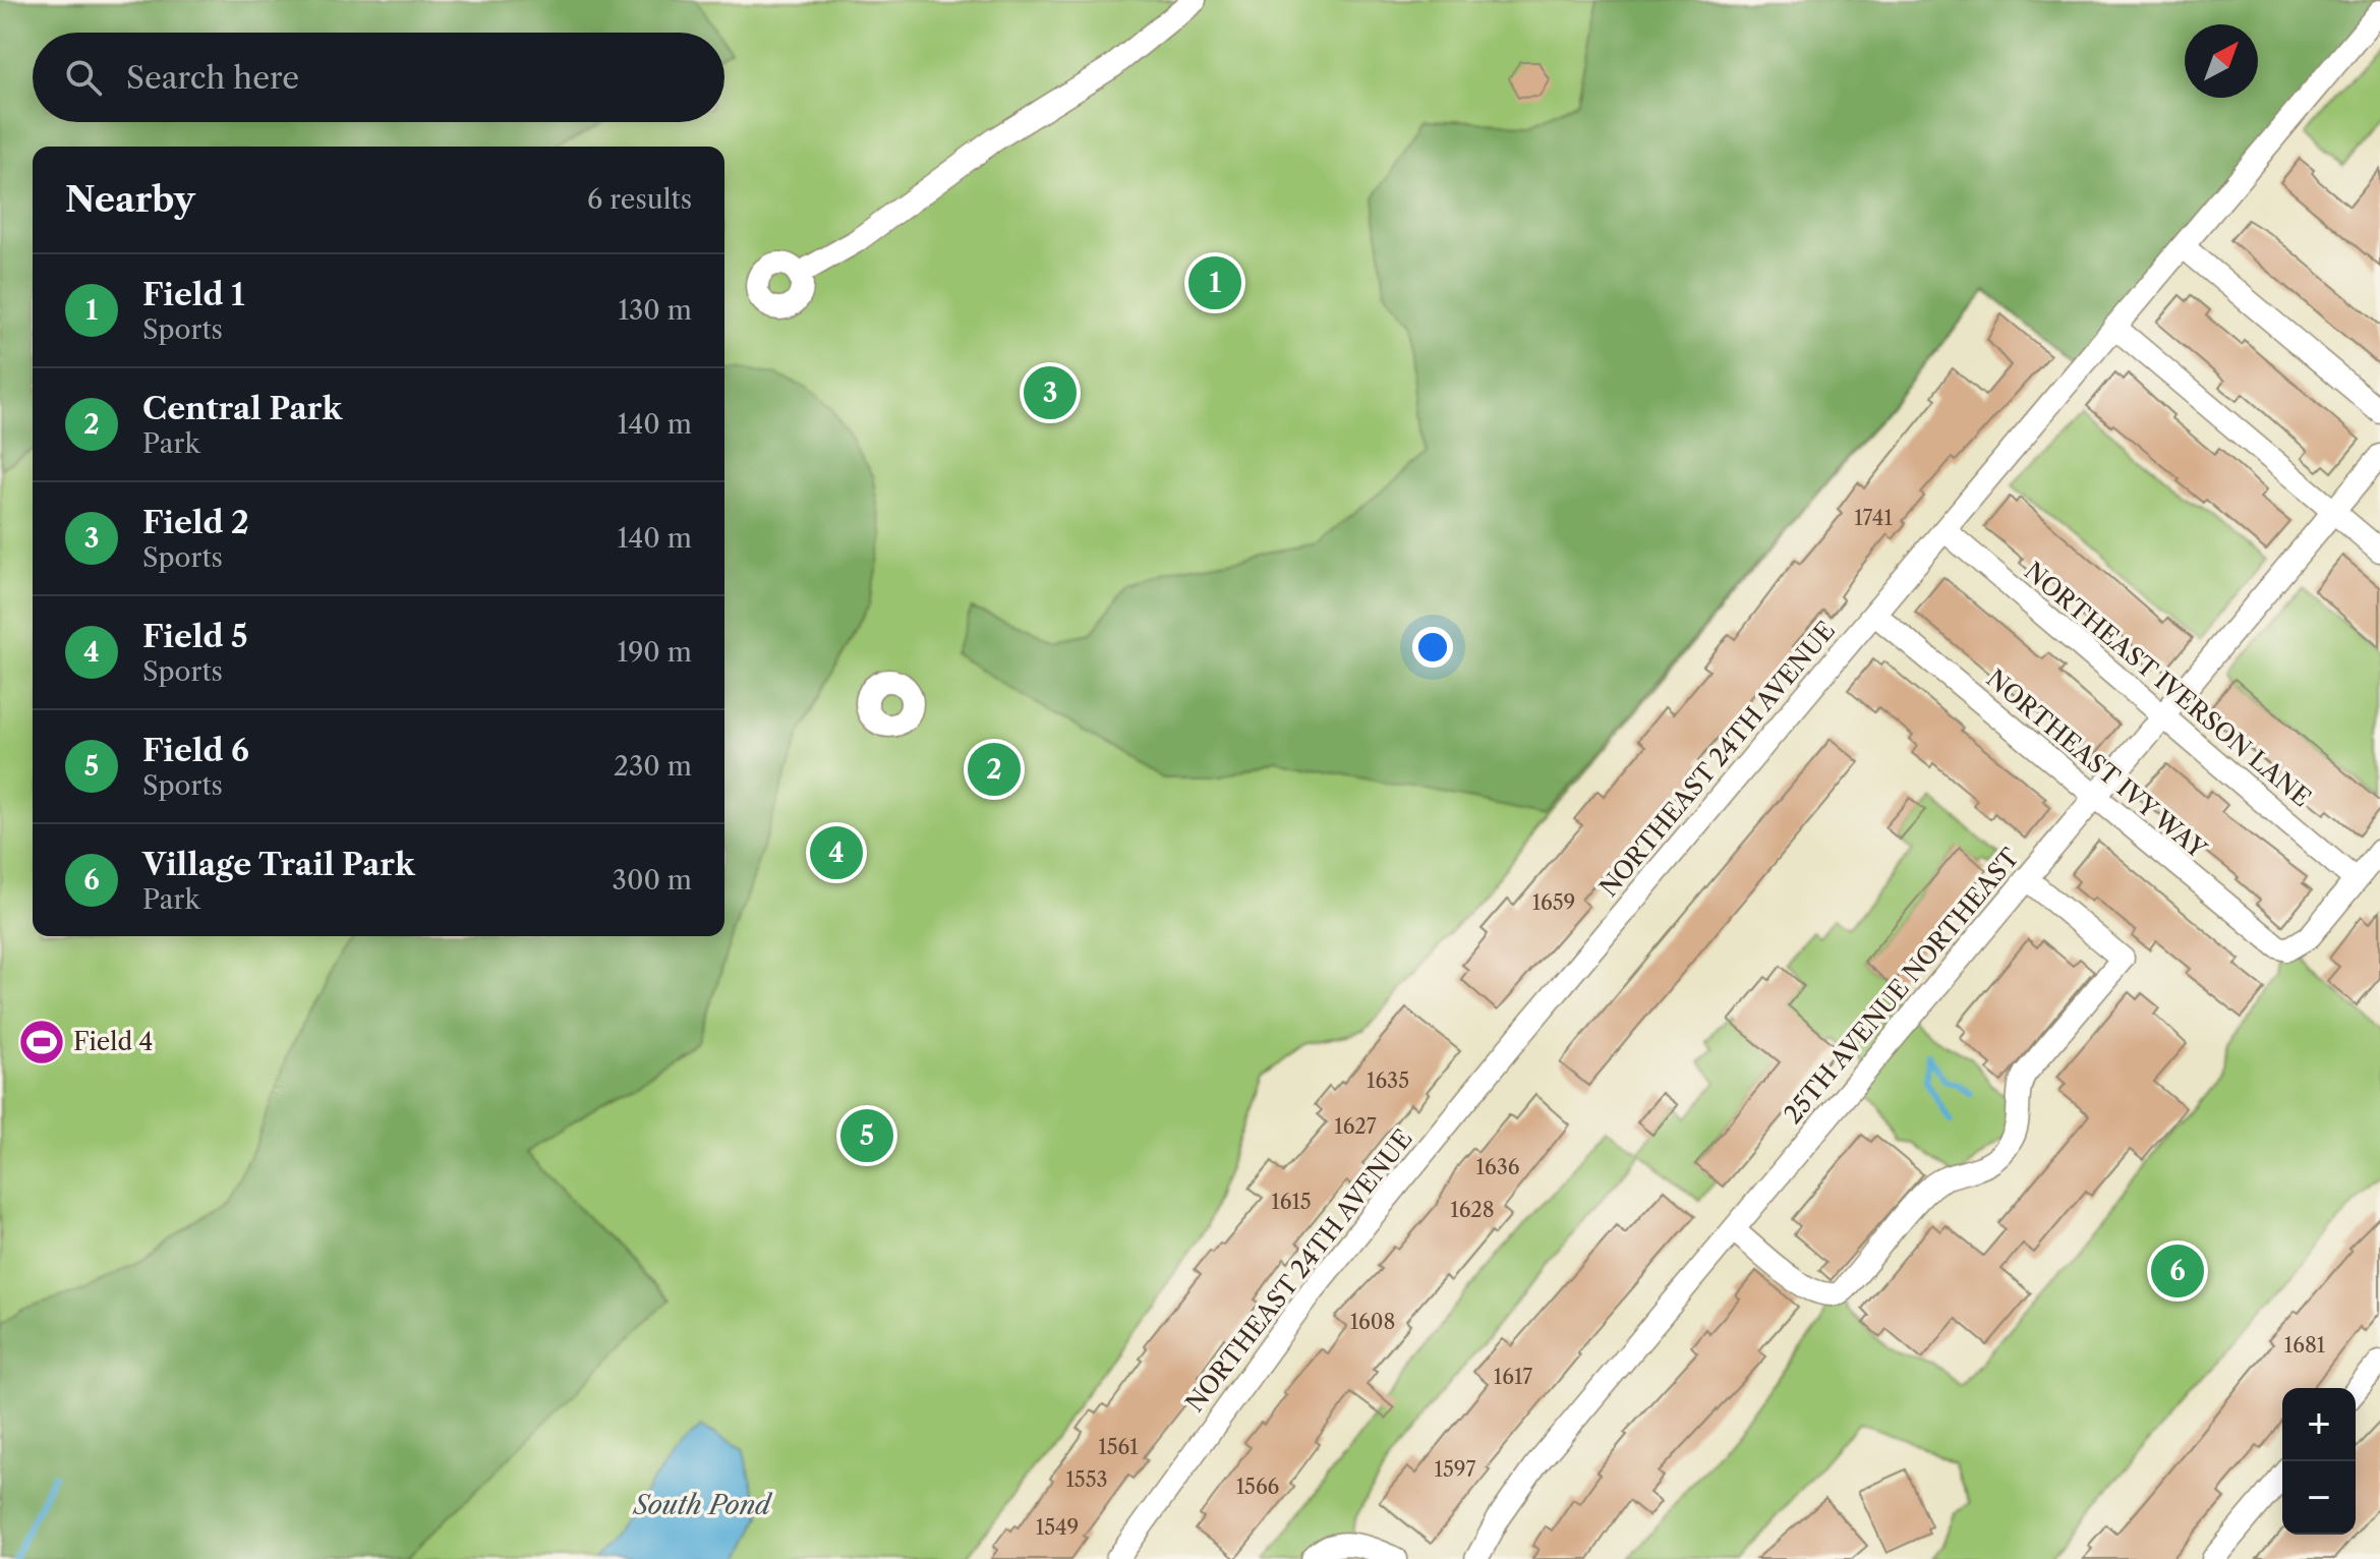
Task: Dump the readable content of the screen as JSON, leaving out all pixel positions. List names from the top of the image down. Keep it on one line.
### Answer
{"streets":{"street":["NORTHEAST IVERSON LANE","NORTHEAST 24TH AVENUE","NORTHEAST IVY WAY","25TH AVENUE NORTHEAST"]},"crossings":[["NORTHEAST IVERSON LANE","NORTHEAST 24TH AVENUE"],["NORTHEAST IVERSON LANE","NORTHEAST IVY WAY"],["NORTHEAST IVERSON LANE","25TH AVENUE NORTHEAST"],["NORTHEAST 24TH AVENUE","NORTHEAST IVY WAY"],["NORTHEAST IVY WAY","25TH AVENUE NORTHEAST"]],"water":["South Pond"],"places":{"sports":["Field 4"]},"house_numbers":["1741","1659","1635","1627","1636","1615","1628","1608","1681","1617","1561","1597","1553","1566","1549"],"north":"top right","page":{"search":"Search here","heading":["Nearby","6 results"],"pins":["1","3","2","4","5","6"],"list":[{"mark":"1","name":"Field 1","note":"Sports","value":"130 m"},{"mark":"2","name":"Central Park","note":"Park","value":"140 m"},{"mark":"3","name":"Field 2","note":"Sports","value":"140 m"},{"mark":"4","name":"Field 5","note":"Sports","value":"190 m"},{"mark":"5","name":"Field 6","note":"Sports","value":"230 m"},{"mark":"6","name":"Village Trail Park","note":"Park","value":"300 m"}],"map_buttons":["+","−"]}}
